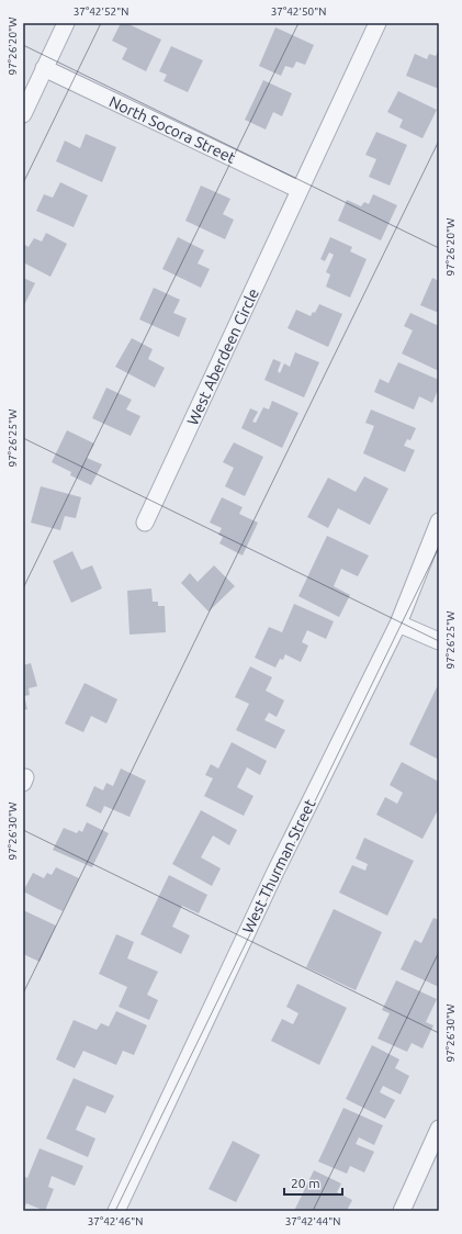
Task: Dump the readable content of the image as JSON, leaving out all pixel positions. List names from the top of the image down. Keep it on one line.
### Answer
{"streets":{"street":["North Socora Street","West Aberdeen Circle","West Thurman Street"]},"crossings":[["North Socora Street","West Aberdeen Circle"]],"scale_bar":"20 m","coordinates":["37°42'52\"N","37°42'50\"N","97°26'20\"W","97°26'25\"W","97°26'30\"W","37°42'46\"N","37°42'44\"N"]}
